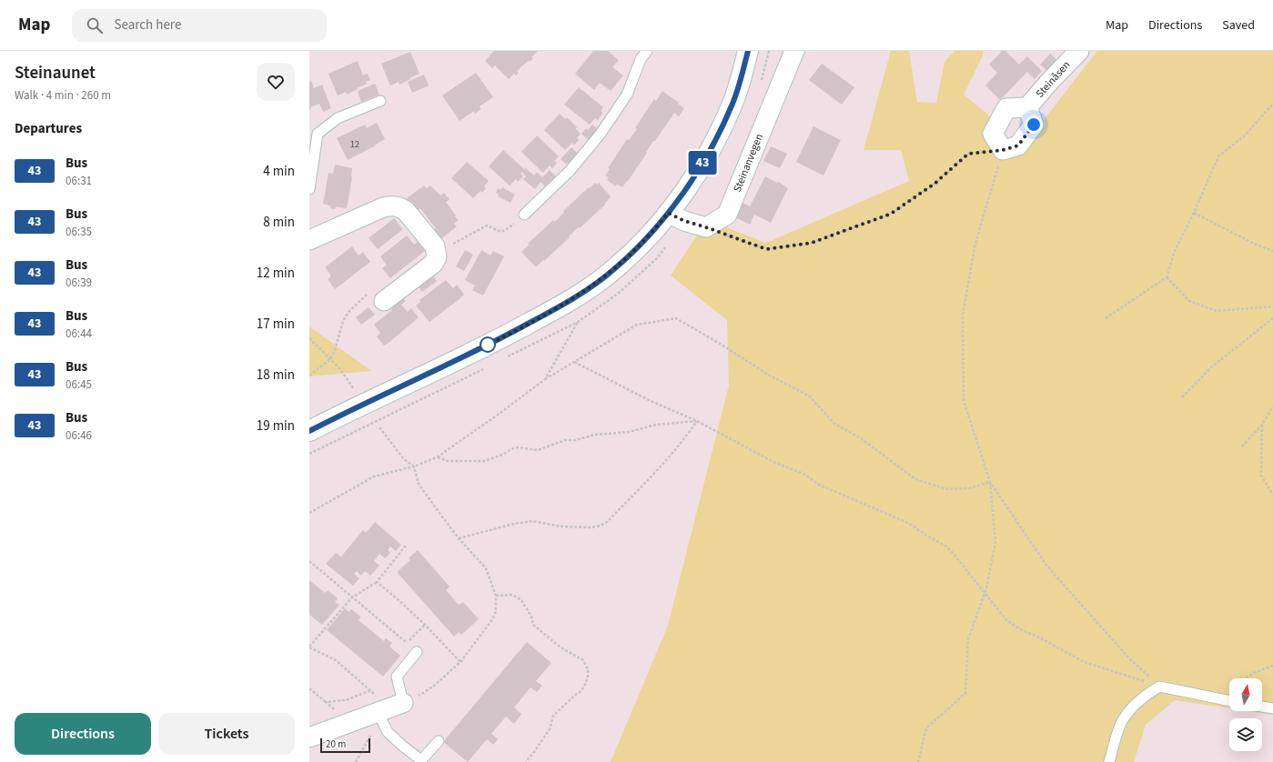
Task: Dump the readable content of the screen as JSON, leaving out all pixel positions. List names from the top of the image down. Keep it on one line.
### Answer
{"streets":{"street":["Steinåsen","Steinanvegen"]},"lines":["bus line 43"],"house_numbers":["12"],"scale_bar":"20 m","north":"top","page":{"header":"Map","search":"Search here","nav":["Map","Directions","Saved"],"heading":[["Steinaunet","Walk · 4 min · 260 m"],"Departures"],"on_map":"43","list":[{"mark":"43","name":"Bus","note":"06:31","value":"4 min"},{"mark":"43","name":"Bus","note":"06:35","value":"8 min"},{"mark":"43","name":"Bus","note":"06:39","value":"12 min"},{"mark":"43","name":"Bus","note":"06:44","value":"17 min"},{"mark":"43","name":"Bus","note":"06:45","value":"18 min"},{"mark":"43","name":"Bus","note":"06:46","value":"19 min"}],"buttons":["Directions","Tickets"],"scale":"20 m"}}
